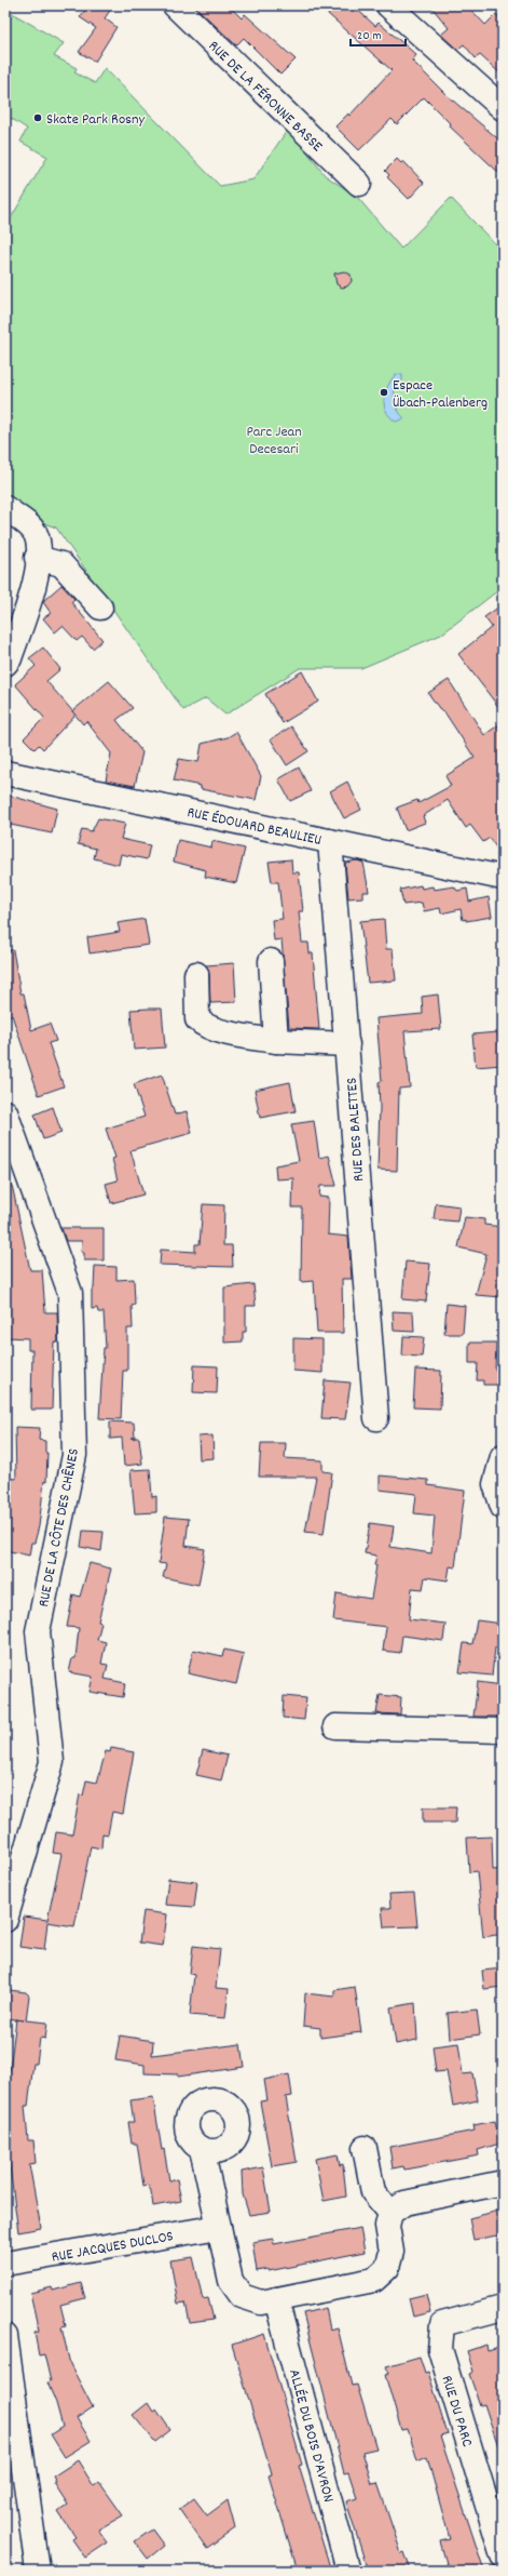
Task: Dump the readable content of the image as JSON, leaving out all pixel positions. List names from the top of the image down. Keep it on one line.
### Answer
{"streets":{"street":["RUE DE LA FÉRONNE BASSE","RUE ÉDOUARD BEAULIEU","RUE DES BALETTES","RUE DE LA CÔTE DES CHÊNES","RUE JACQUES DUCLOS","RUE DU PARC","ALLÉE DU BOIS D'AVRON"]},"crossings":[["RUE ÉDOUARD BEAULIEU","RUE DES BALETTES"]],"parks":["Parc Jean Decesari"],"places":["Skate Park Rosny","Espace Übach-Palenberg"],"scale_bar":"20 m"}
